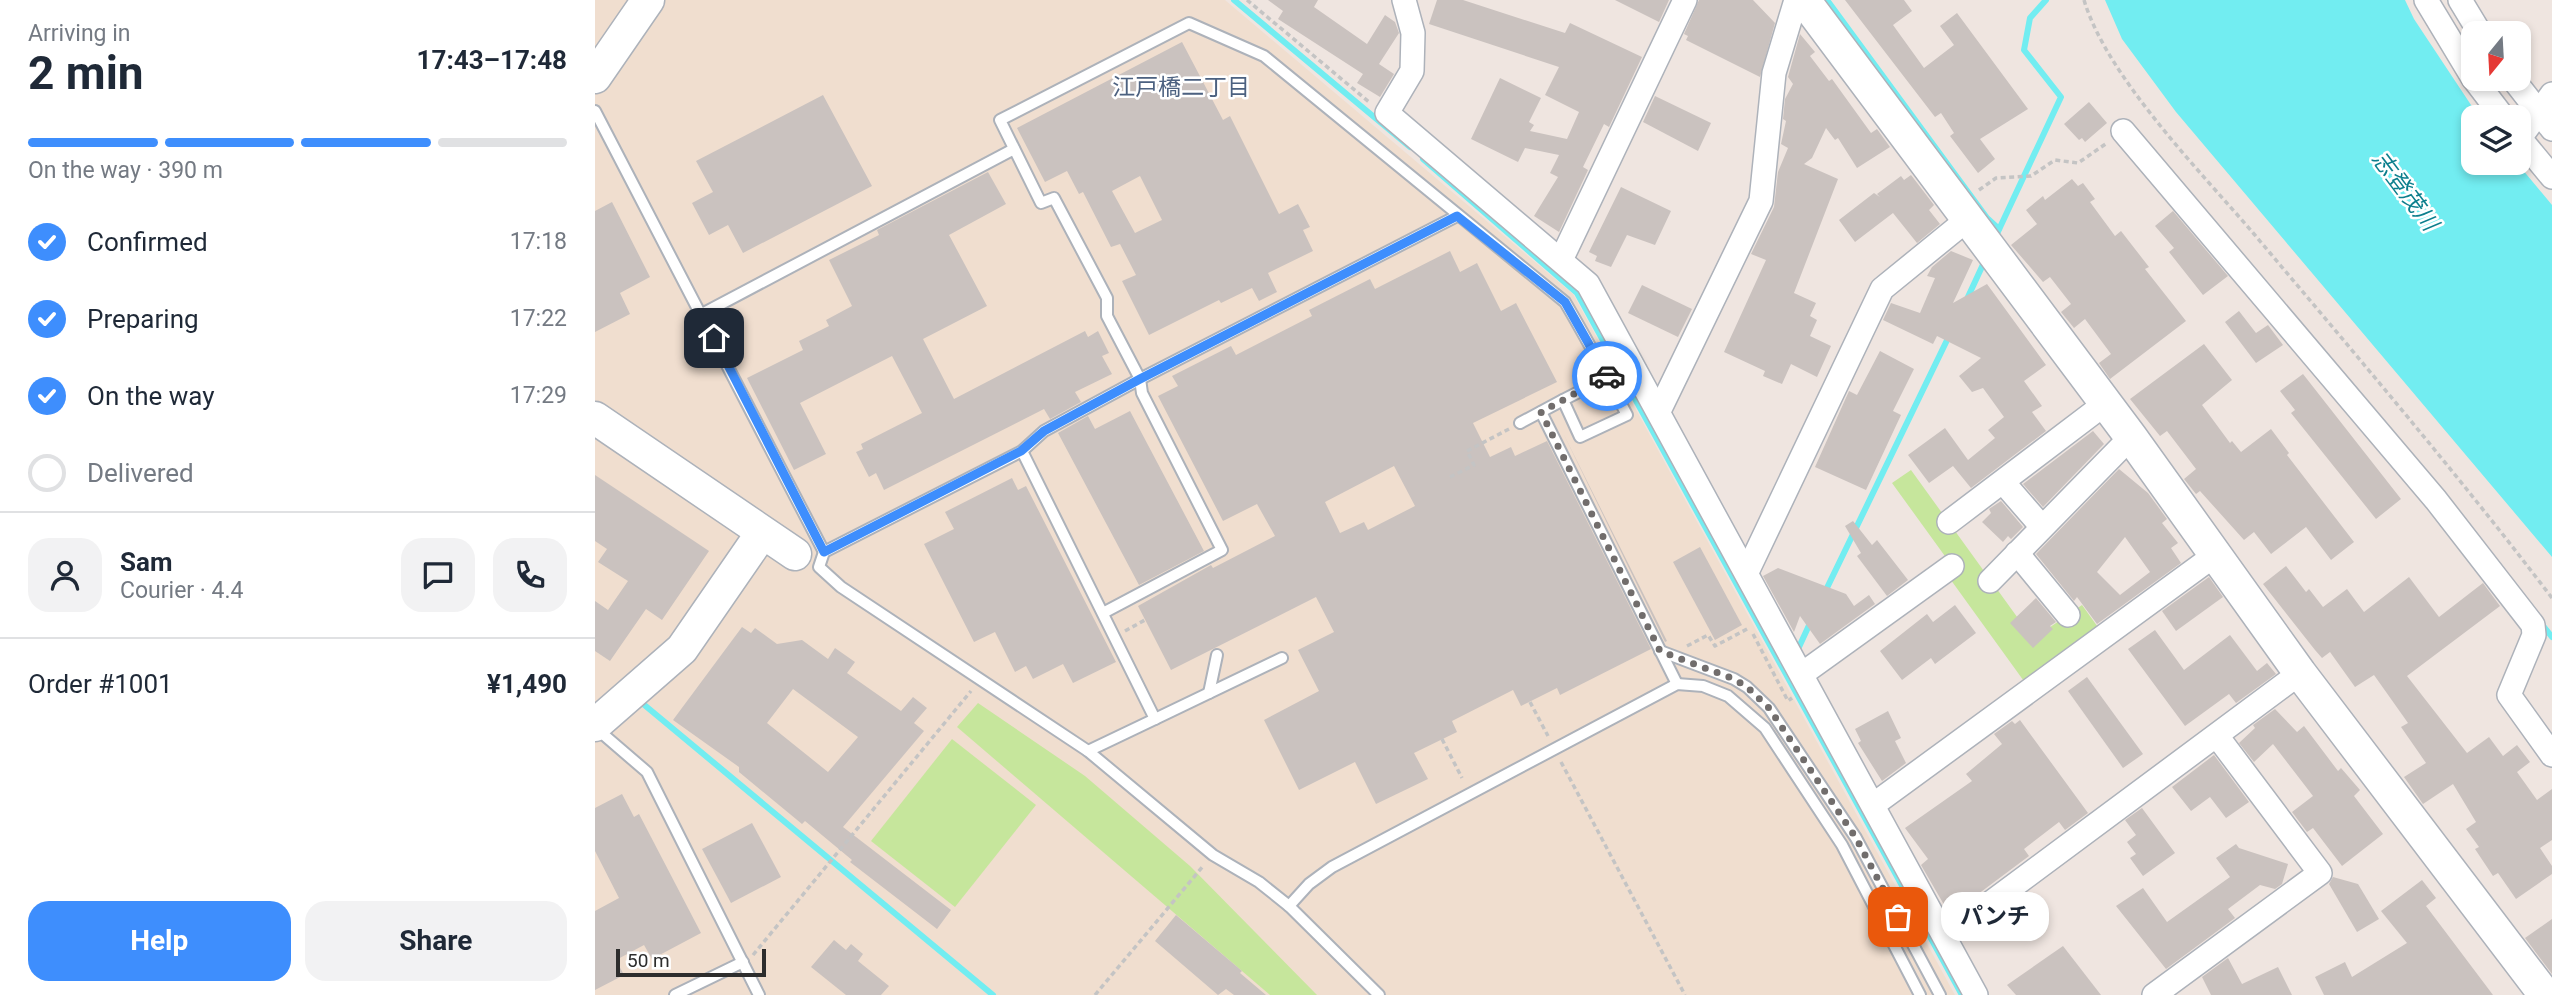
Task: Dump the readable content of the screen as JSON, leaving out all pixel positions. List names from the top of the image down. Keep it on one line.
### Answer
{"districts":["江戸橋二丁目"],"water":["志登茂川"],"places":["パンチ"],"scale_bar":"50 m","north":"bottom","page":{"heading":["2 min","Arriving in","17:43–17:48"],"panel":["Sam","Courier · 4.4","Order #1001","¥1,490"],"bar":"On the way · 390 m","list":[["Confirmed","17:18"],["Preparing","17:22"],["On the way","17:29"],"Delivered"],"buttons":["Help","Share"],"bubble":"パンチ","scale":"50 m"}}
